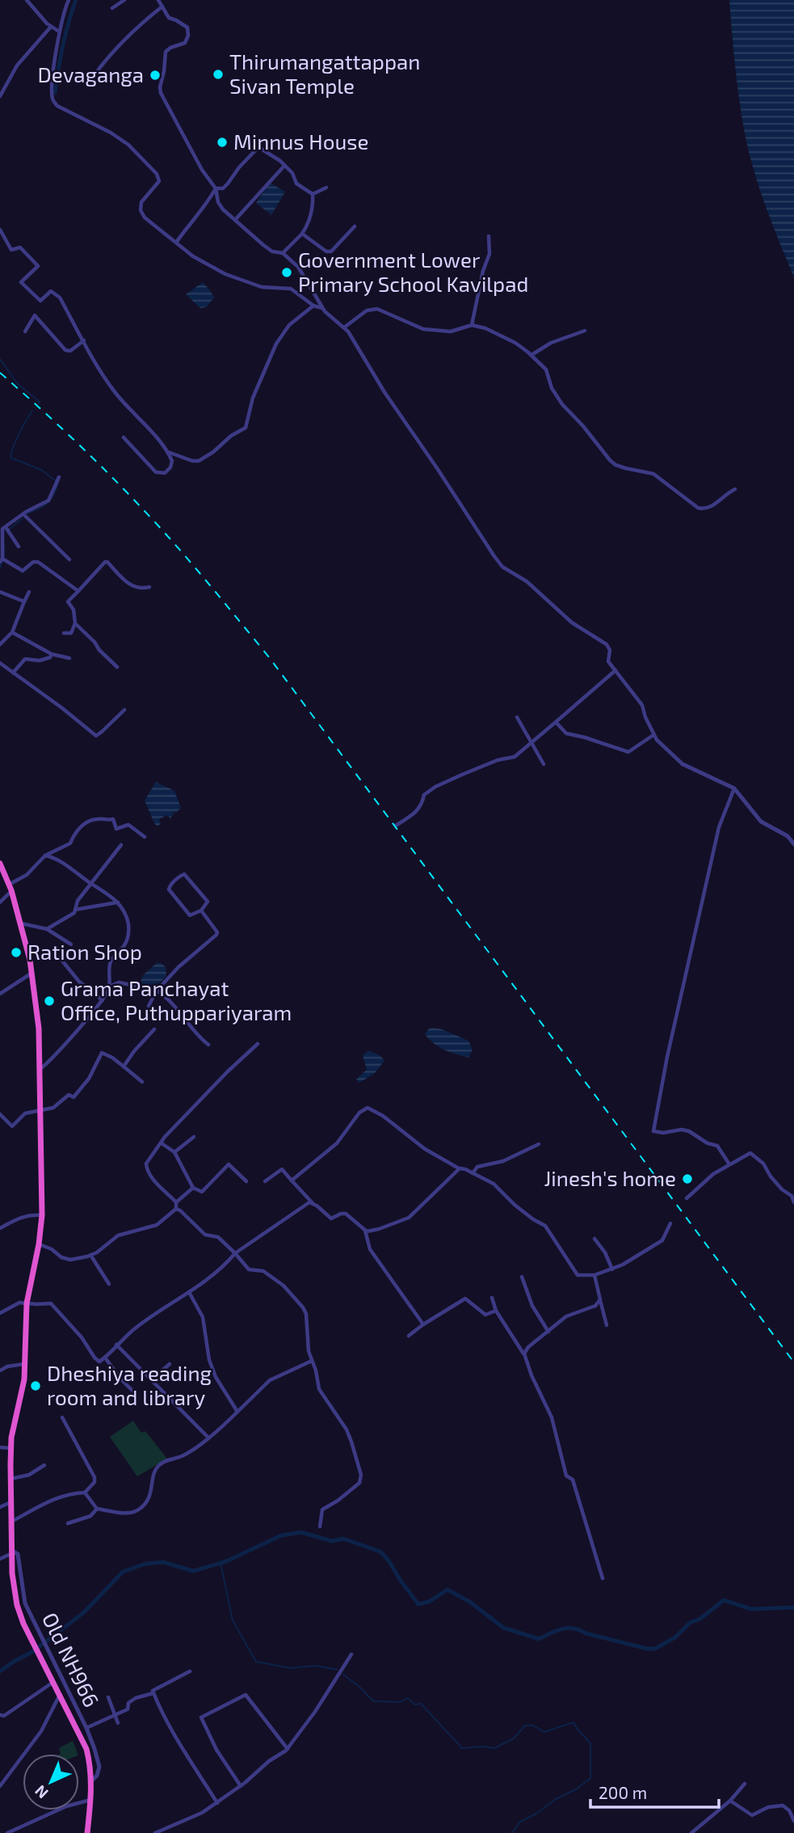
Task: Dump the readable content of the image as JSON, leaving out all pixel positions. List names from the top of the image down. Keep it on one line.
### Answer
{"streets":{"street":["Old NH966"]},"places":["Thirumangattappan Sivan Temple","Devaganga","Minnus House","Government Lower Primary School Kavilpad","Ration Shop","Grama Panchayat Office, Puthuppariyaram","Jinesh's home","Dheshiya reading room and library"],"scale_bar":"200 m","north":"bottom left"}
